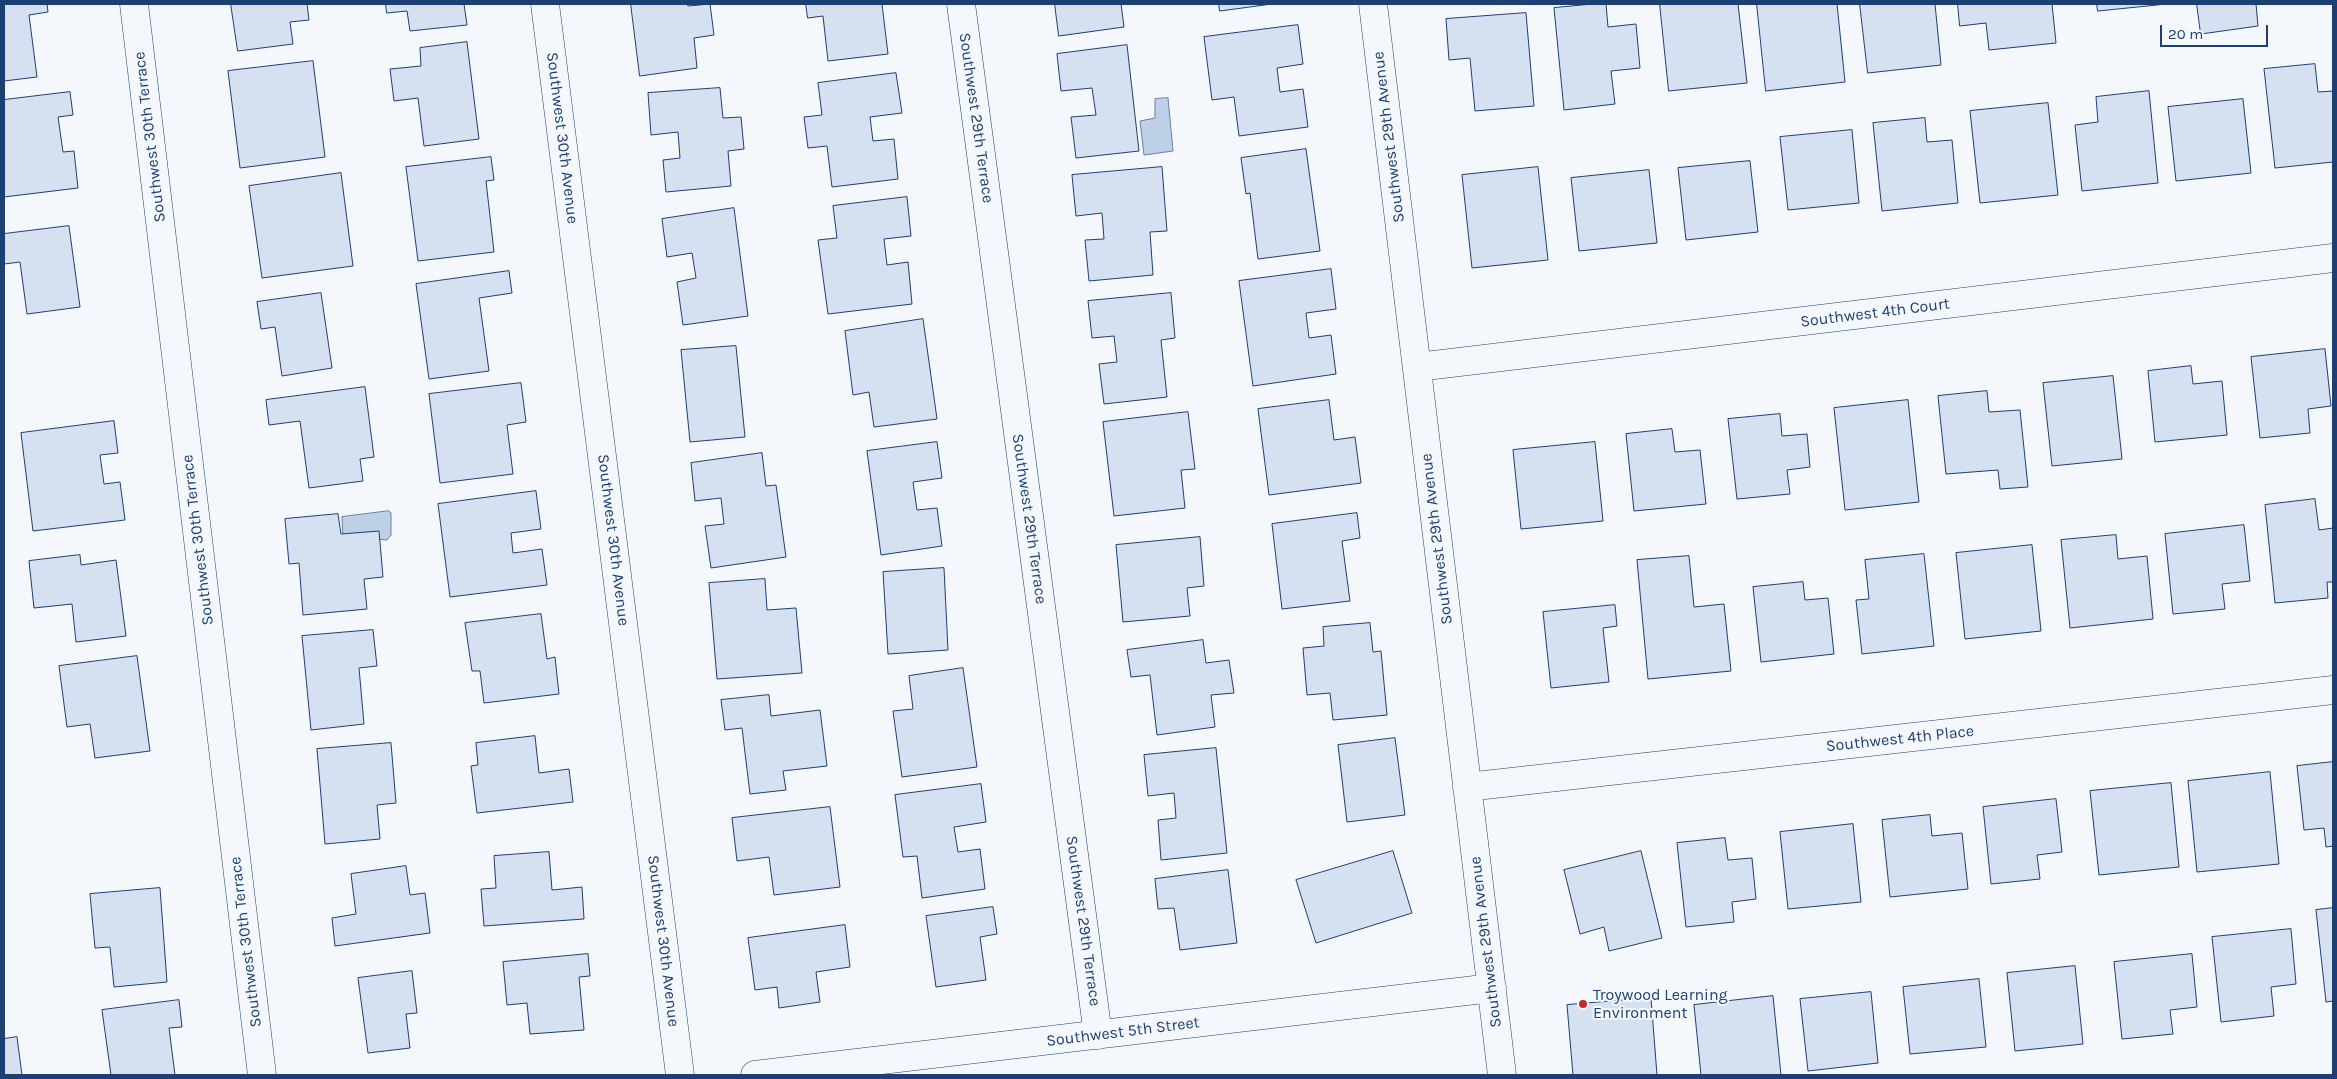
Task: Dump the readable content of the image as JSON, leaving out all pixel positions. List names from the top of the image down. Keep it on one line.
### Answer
{"streets":{"street":["Southwest 29th Terrace","Southwest 30th Terrace","Southwest 29th Avenue","Southwest 30th Avenue","Southwest 4th Court","Southwest 4th Place","Southwest 5th Street"]},"crossings":[["Southwest 29th Terrace","Southwest 5th Street"],["Southwest 29th Avenue","Southwest 4th Court"],["Southwest 29th Avenue","Southwest 4th Place"],["Southwest 29th Avenue","Southwest 5th Street"]],"places":["Troywood Learning Environment"],"scale_bar":"20 m"}
